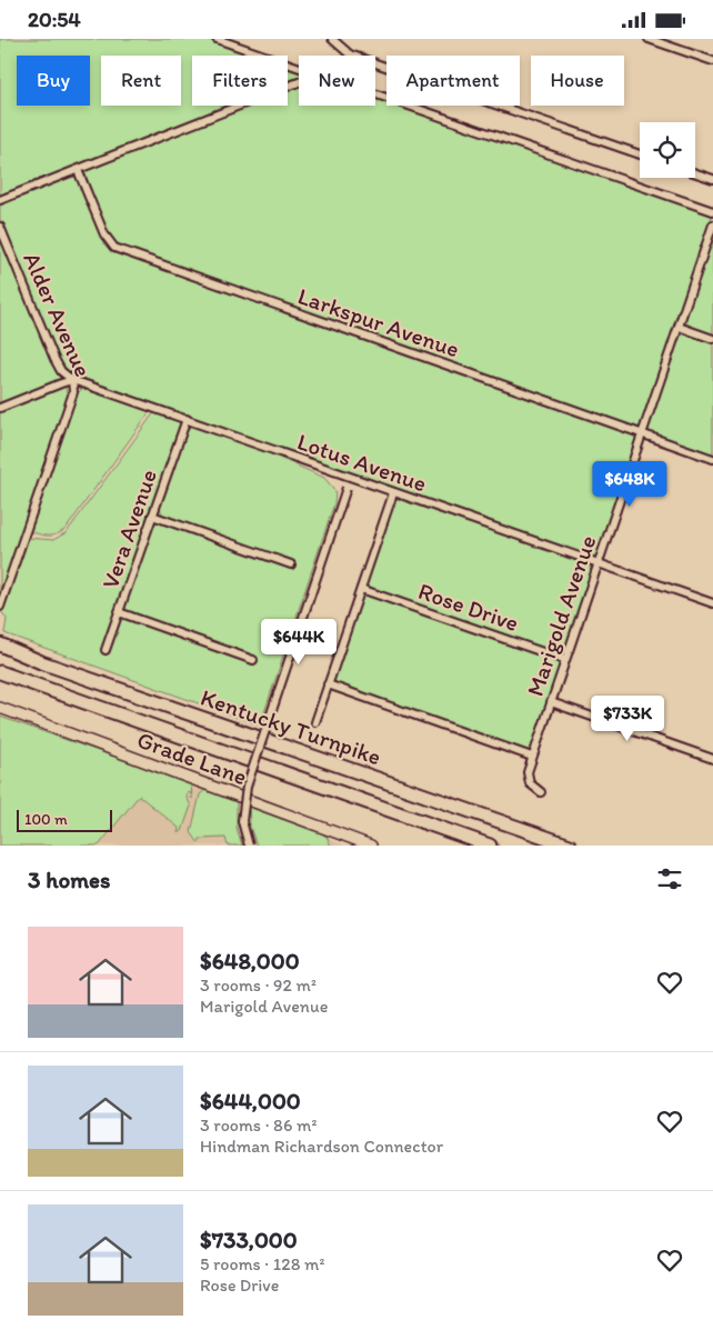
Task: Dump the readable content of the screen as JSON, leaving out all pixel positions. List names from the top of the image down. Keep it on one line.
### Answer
{"streets":{"highway":["Kentucky Turnpike"],"main road":["Grade Lane"],"street":["Alder Avenue","Larkspur Avenue","Lotus Avenue","Vera Avenue","Rose Drive","Marigold Avenue"]},"crossings":[["Alder Avenue","Lotus Avenue"],["Larkspur Avenue","Marigold Avenue"],["Lotus Avenue","Vera Avenue"],["Lotus Avenue","Marigold Avenue"],["Rose Drive","Marigold Avenue"]],"scale_bar":"100 m","page":{"status":"20:54","chip":["Buy","Rent","Filters","New","Apartment","House"],"price":["$648K","$644K","$733K"],"scale":"100 m","heading":"3 homes","list":[{"name":"$648,000","note":"3 rooms · 92 m² · Marigold Avenue"},{"name":"$644,000","note":"3 rooms · 86 m² · Hindman Richardson Connector"},{"name":"$733,000","note":"5 rooms · 128 m² · Rose Drive"}]}}
